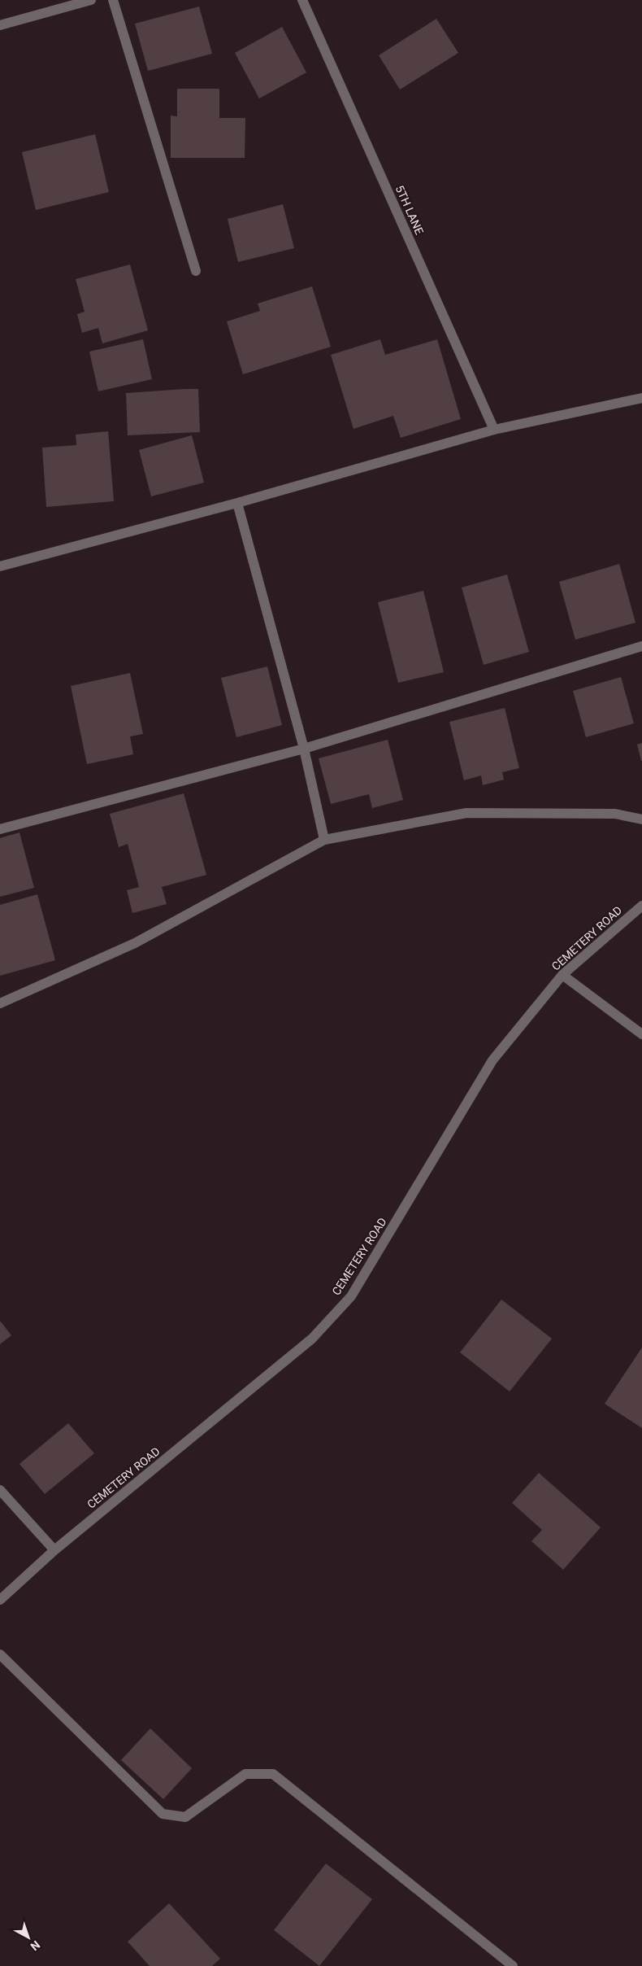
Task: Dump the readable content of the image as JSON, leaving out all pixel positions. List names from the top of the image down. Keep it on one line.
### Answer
{"streets":{"street":["5TH LANE","CEMETERY ROAD"]},"north":"bottom right"}
